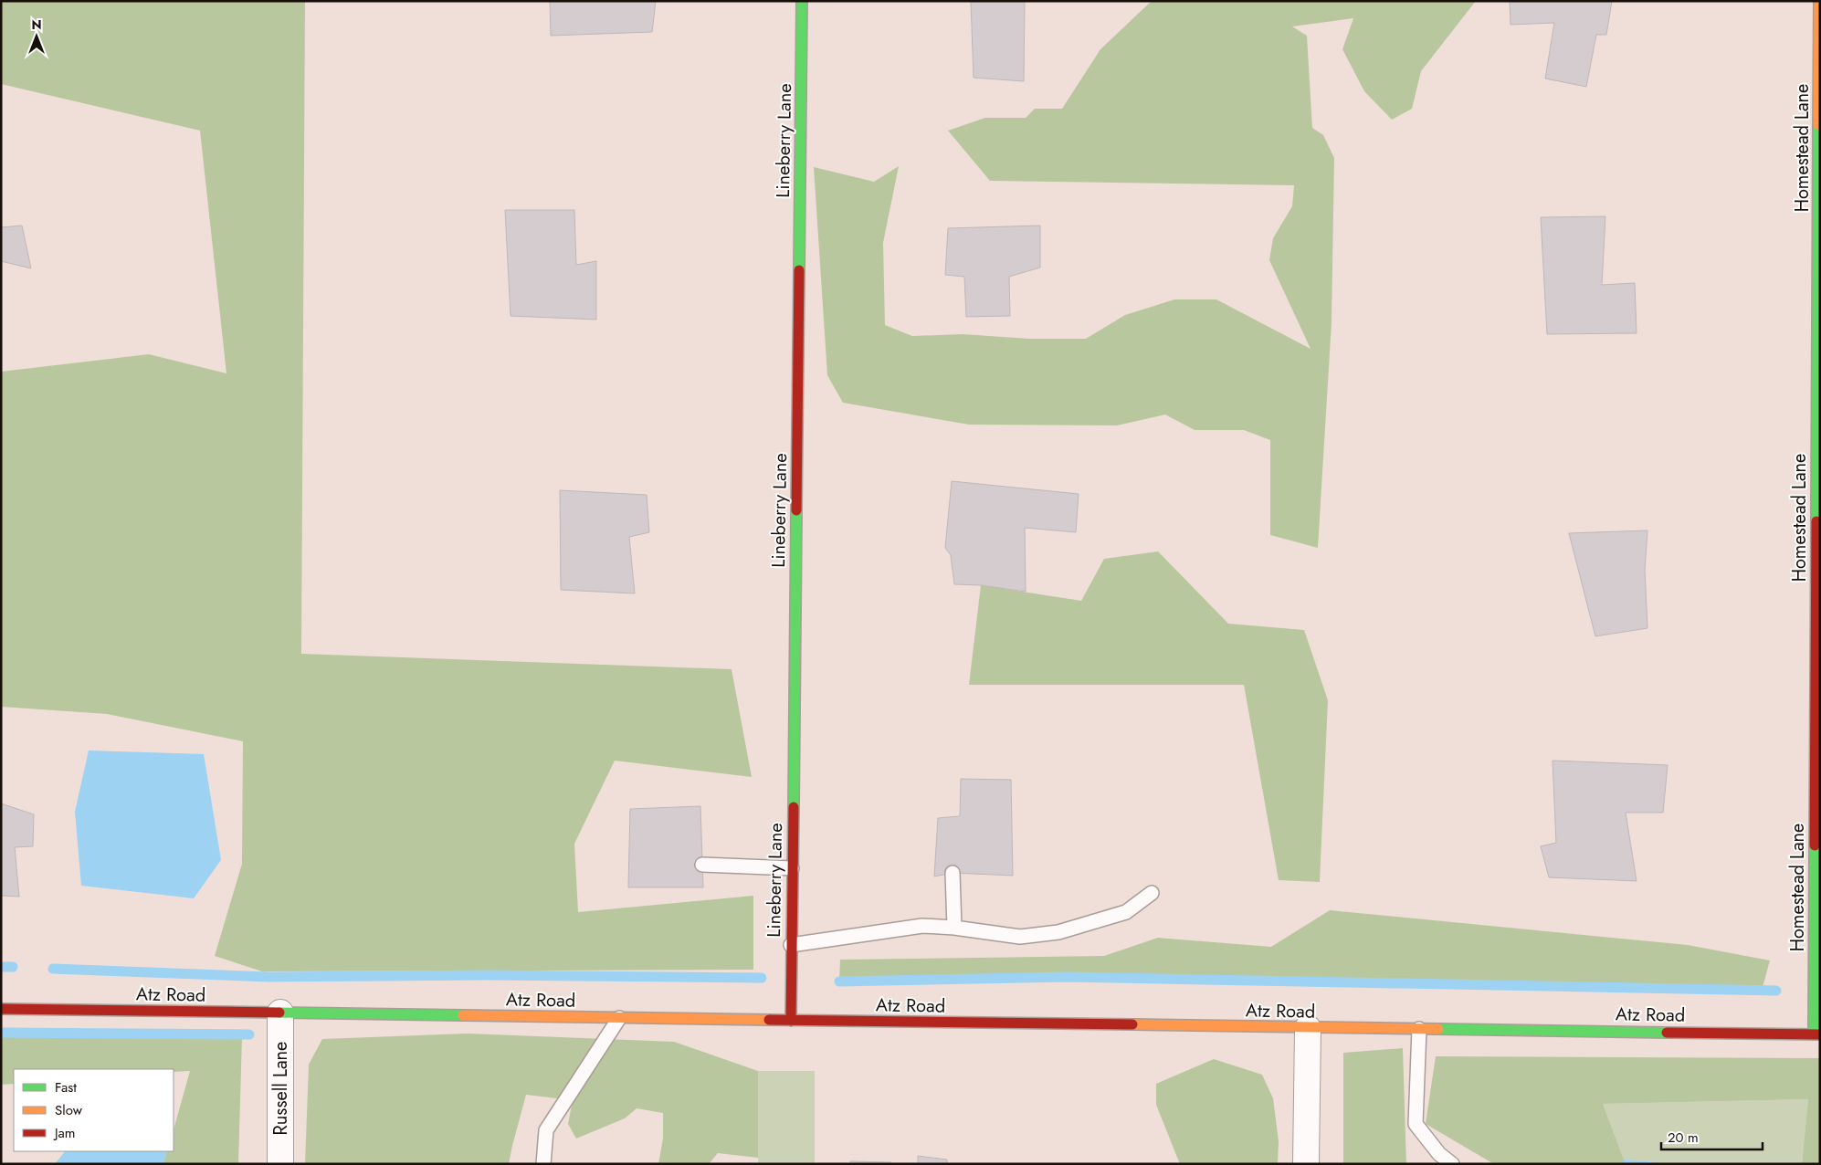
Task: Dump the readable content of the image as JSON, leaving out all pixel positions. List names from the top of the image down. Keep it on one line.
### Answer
{"streets":{"street":["Lineberry Lane","Homestead Lane","Atz Road","Russell Lane"]},"crossings":[["Lineberry Lane","Atz Road"],["Homestead Lane","Atz Road"],["Atz Road","Russell Lane"]],"legend":["Fast","Slow","Jam"],"scale_bar":"20 m","north":"top"}
